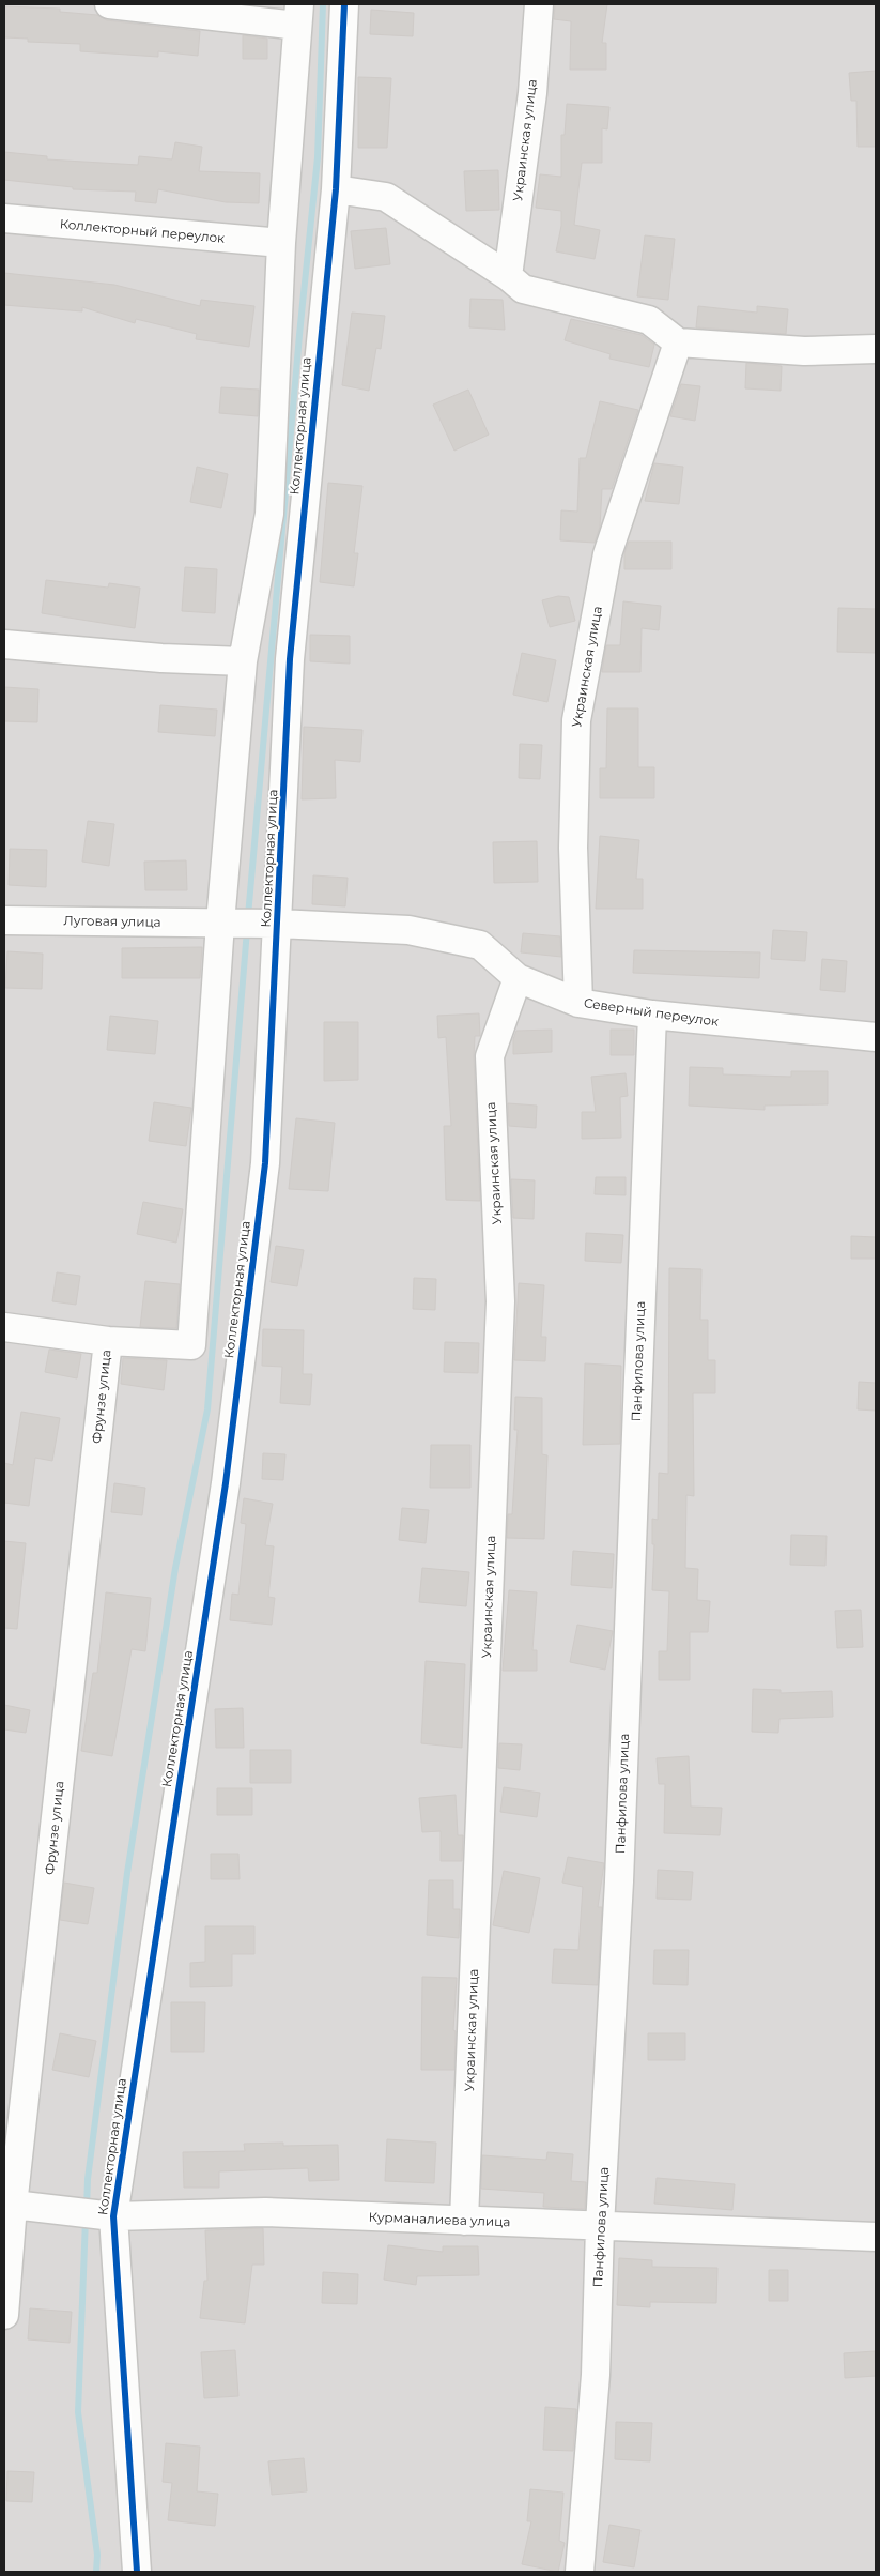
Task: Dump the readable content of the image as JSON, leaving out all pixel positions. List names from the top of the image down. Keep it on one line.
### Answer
{"streets":{"street":["Украинская улица","Коллекторный переулок","Коллекторная улица","Луговая улица","Северный переулок","Панфилова улица","Фрунзе улица","Курманалиева улица"]},"crossings":[["Украинская улица","Северный переулок"],["Украинская улица","Курманалиева улица"],["Коллекторный переулок","Коллекторная улица"],["Коллекторная улица","Луговая улица"],["Коллекторная улица","Северный переулок"],["Коллекторная улица","Фрунзе улица"],["Коллекторная улица","Курманалиева улица"],["Луговая улица","Северный переулок"],["Северный переулок","Панфилова улица"],["Панфилова улица","Курманалиева улица"],["Фрунзе улица","Курманалиева улица"]]}
